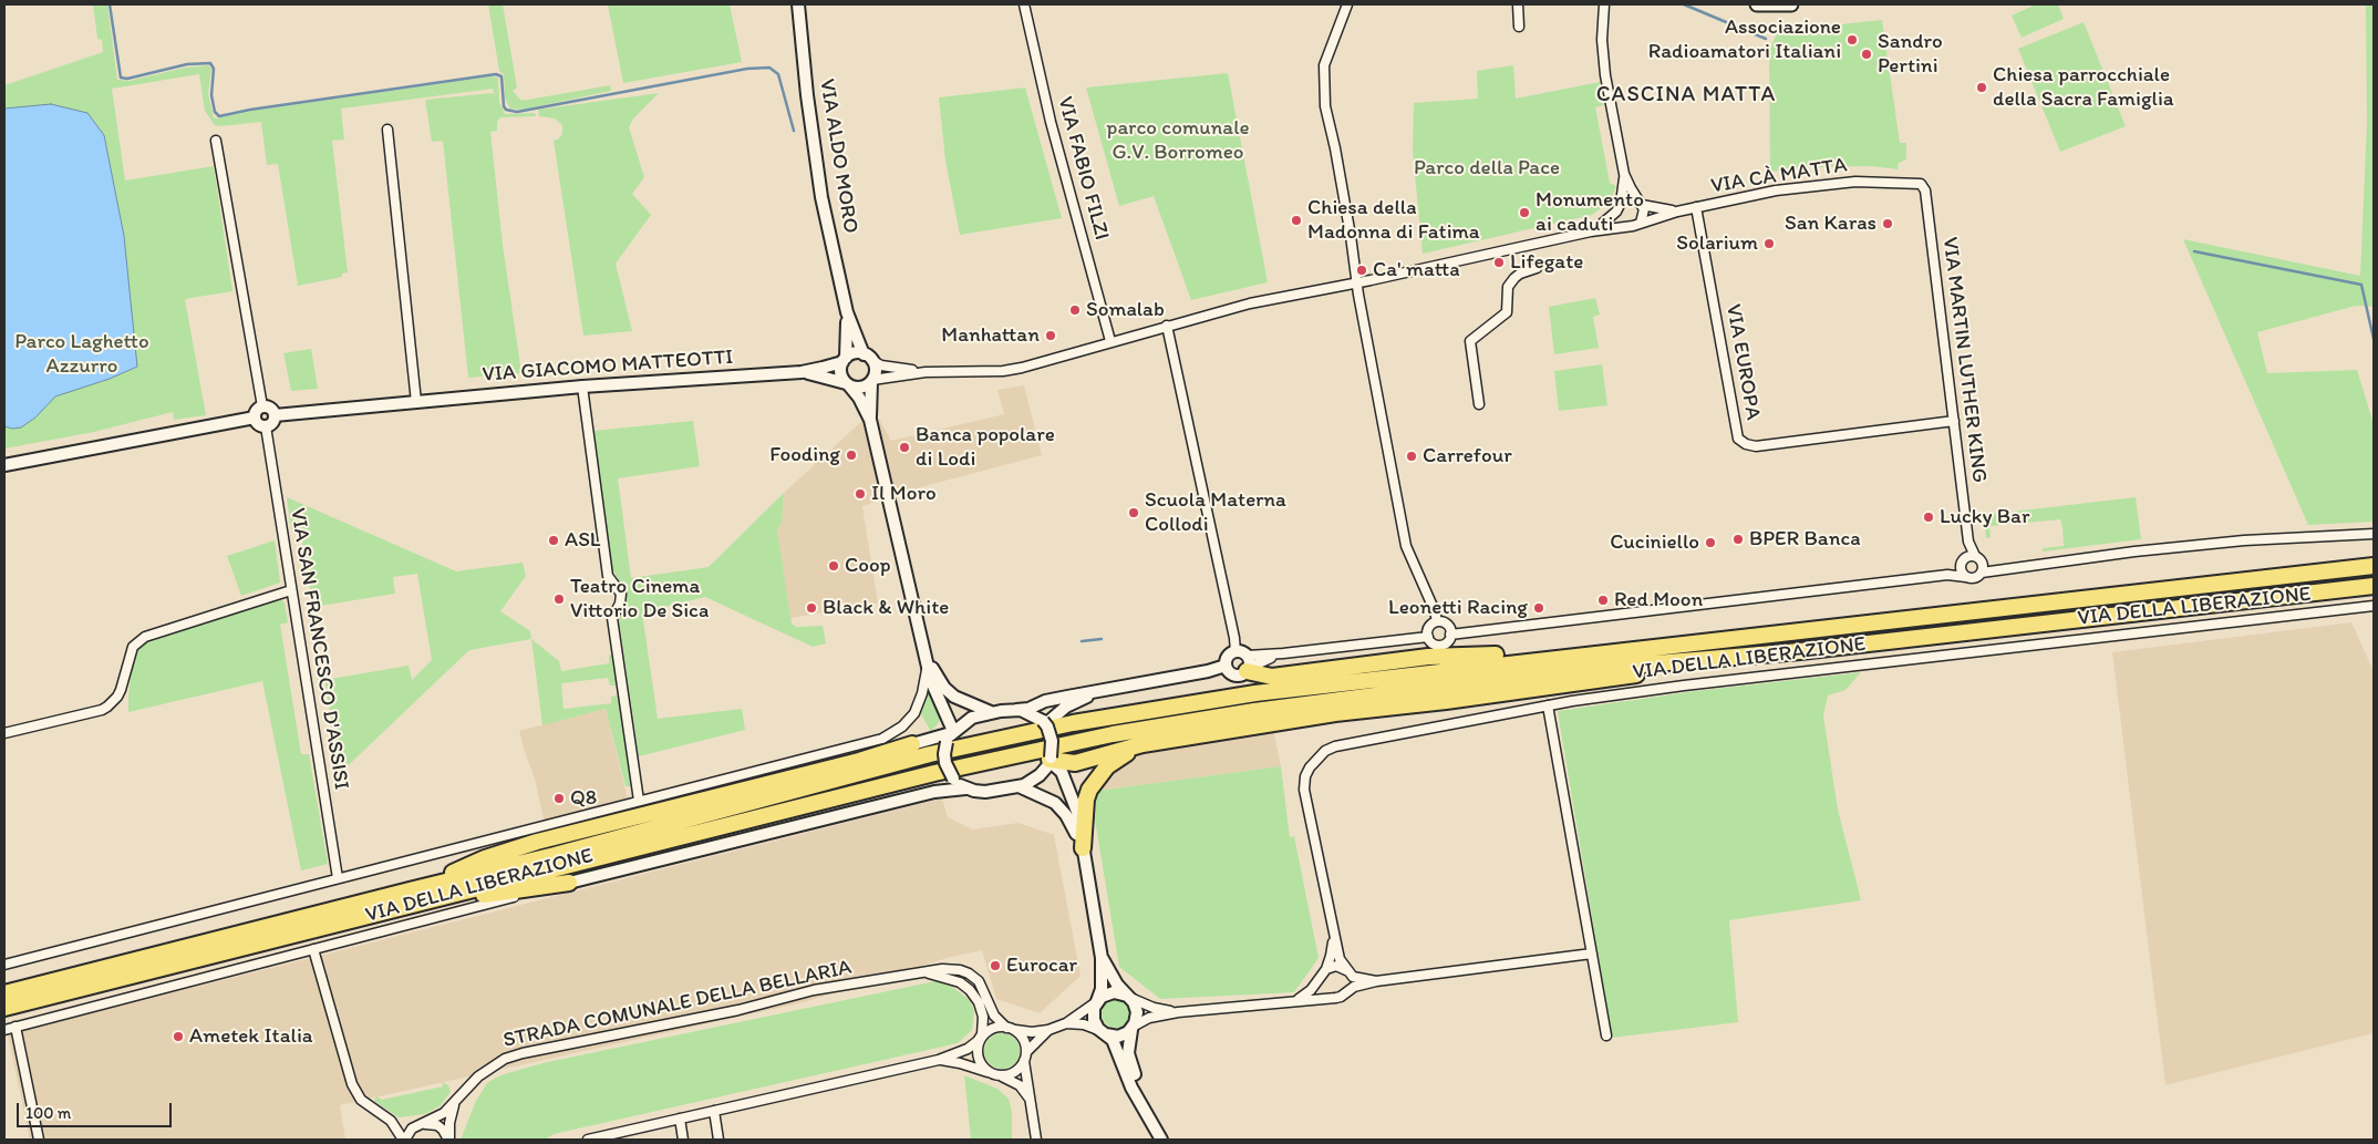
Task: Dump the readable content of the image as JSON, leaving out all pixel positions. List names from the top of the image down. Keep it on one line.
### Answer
{"streets":{"street":["VIA ALDO MORO","VIA FABIO FILZI","VIA CÀ MATTA","VIA MARTIN LUTHER KING","VIA EUROPA","VIA GIACOMO MATTEOTTI","VIA DELLA LIBERAZIONE","VIA SAN FRANCESCO D'ASSISI","STRADA COMUNALE DELLA BELLARIA"]},"crossings":[["VIA ALDO MORO","VIA GIACOMO MATTEOTTI"],["VIA CÀ MATTA","VIA MARTIN LUTHER KING"],["VIA CÀ MATTA","VIA EUROPA"],["VIA MARTIN LUTHER KING","VIA EUROPA"],["VIA GIACOMO MATTEOTTI","VIA SAN FRANCESCO D'ASSISI"],["VIA DELLA LIBERAZIONE","VIA SAN FRANCESCO D'ASSISI"]],"districts":["CASCINA MATTA"],"parks":["parco comunale G.V. Borromeo","Parco della Pace","Parco Laghetto Azzurro"],"places":["Associazione Radioamatori Italiani","Sandro Pertini","Chiesa parrocchiale della Sacra Famiglia","Monumento ai caduti","Chiesa della Madonna di Fatima","San Karas","Solarium","Lifegate","Ca' matta","Somalab","Manhattan","Banca popolare di Lodi","Fooding","Carrefour","Il Moro","Scuola Materna Collodi","Lucky Bar","BPER Banca","ASL","Cuciniello","Coop","Teatro Cinema Vittorio De Sica","Red Moon","Black & White","Leonetti Racing","Q8","Eurocar","Ametek Italia"],"scale_bar":"100 m"}
